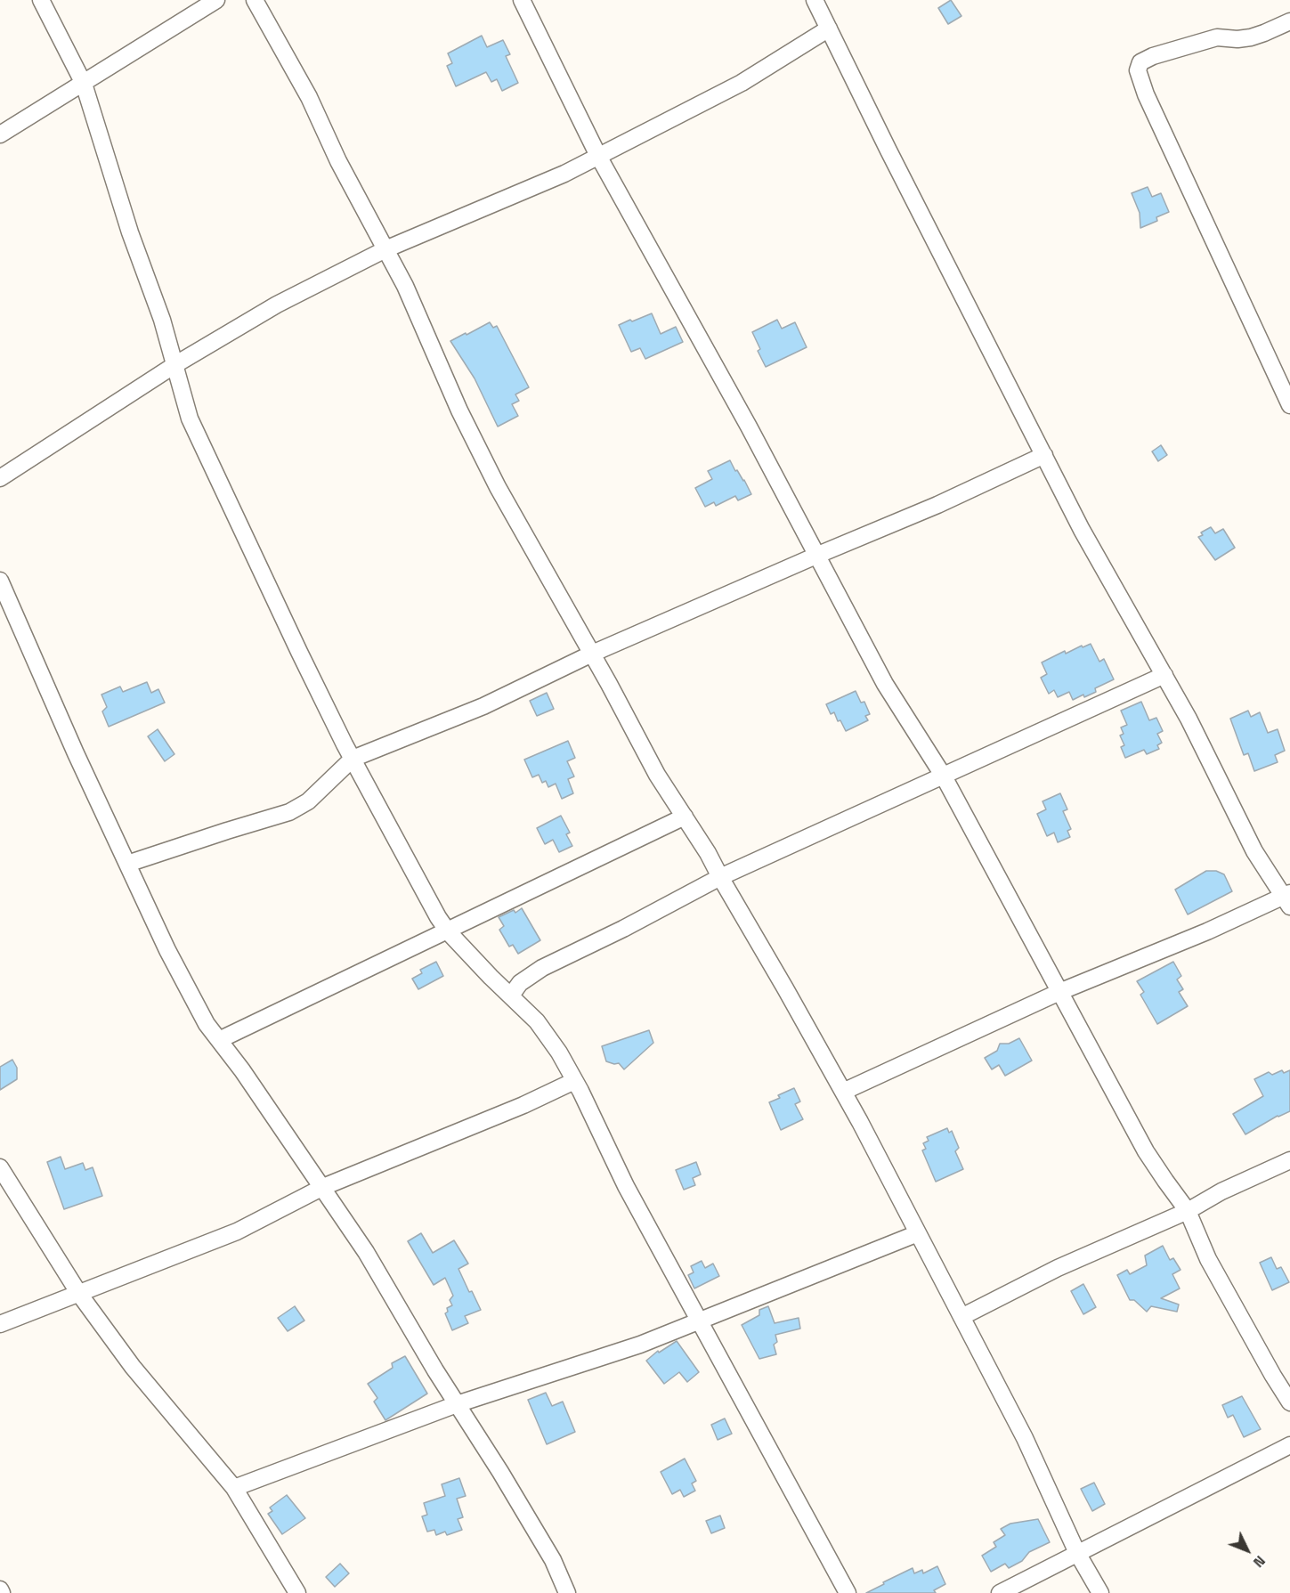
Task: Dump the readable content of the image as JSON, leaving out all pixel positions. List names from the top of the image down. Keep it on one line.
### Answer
{"north":"bottom right"}
